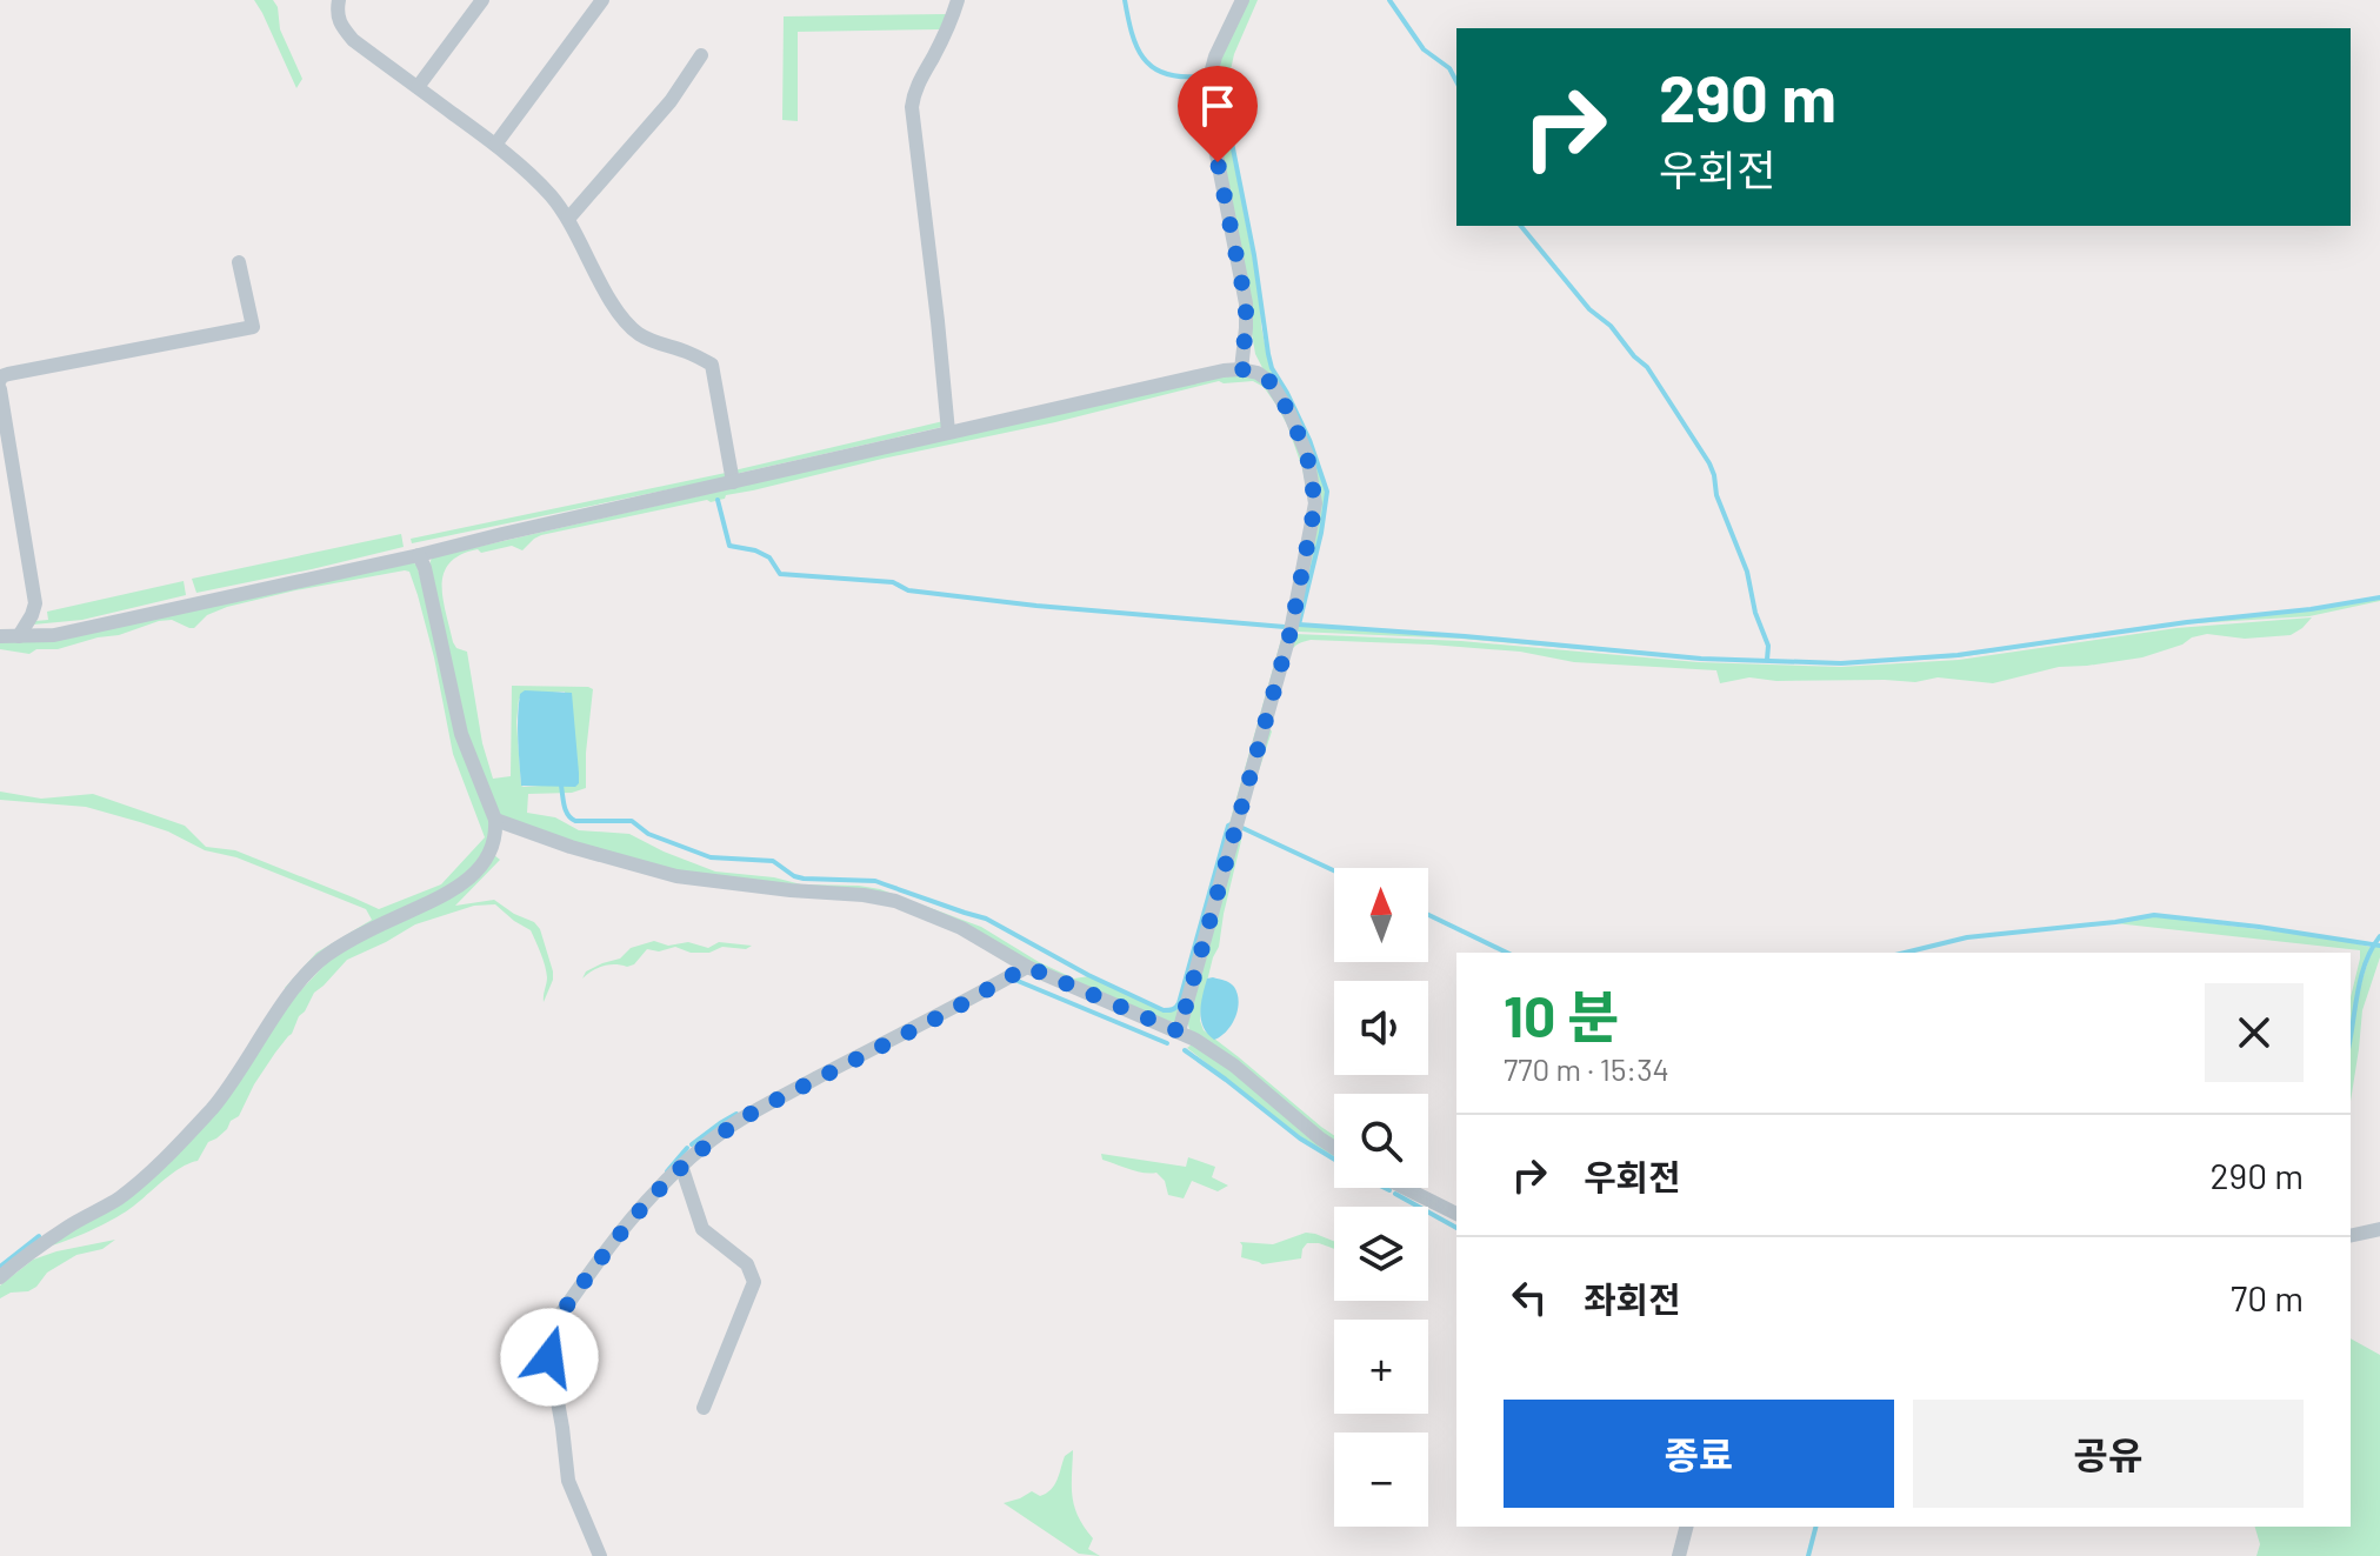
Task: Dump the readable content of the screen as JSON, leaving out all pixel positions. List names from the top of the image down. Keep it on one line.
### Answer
{"north":"top","page":{"turn":["290 m","우회전"],"map_buttons":["+","−"],"heading":["10 분","770 m · 15:34"],"list":[{"name":"우회전","value":"290 m"},{"name":"좌회전","value":"70 m"}],"buttons":["종료","공유"]}}
